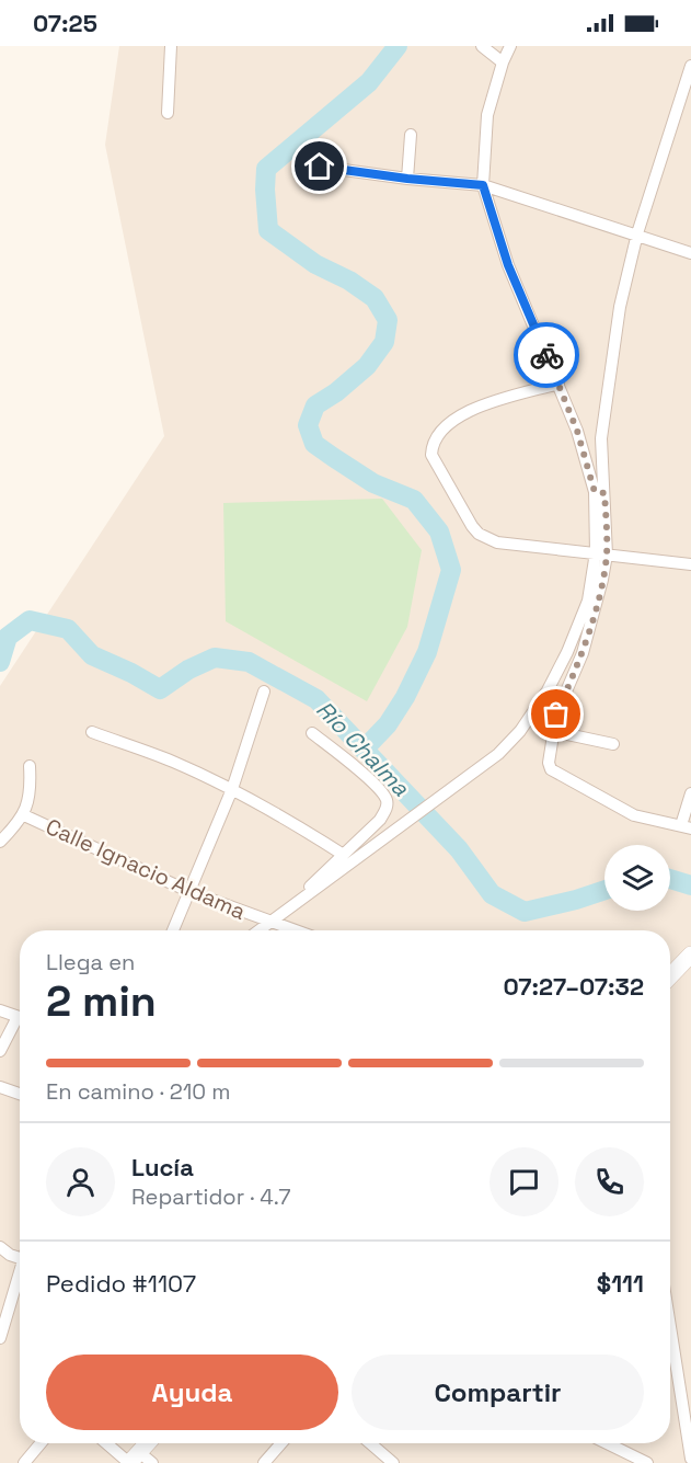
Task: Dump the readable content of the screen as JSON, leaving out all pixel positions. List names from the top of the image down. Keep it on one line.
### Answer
{"streets":{"street":["Calle Ignacio Aldama"]},"water":["Río Chalma"],"page":{"status":"07:25","heading":["2 min","Llega en","07:27–07:32"],"panel":["Lucía","Repartidor · 4.7","Pedido #1107","$111"],"bar":"En camino · 210 m","buttons":["Ayuda","Compartir"]}}
